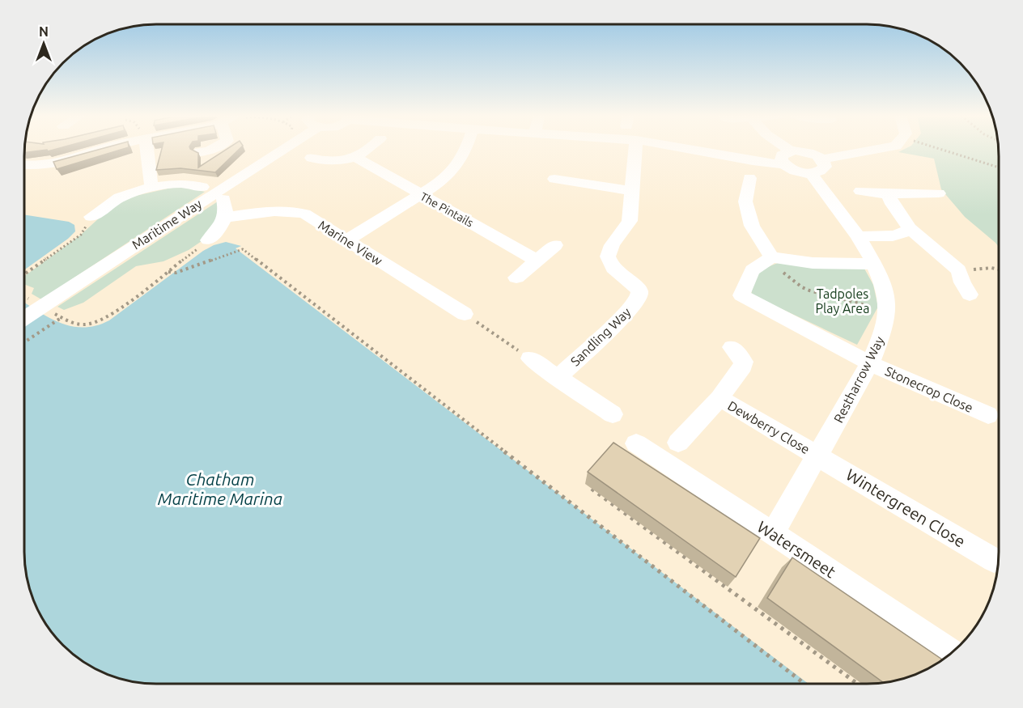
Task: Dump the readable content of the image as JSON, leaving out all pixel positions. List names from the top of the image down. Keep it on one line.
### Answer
{"streets":{"street":["The Pintails","Maritime Way","Marine View","Sandling Way","Restharrow Way","Stonecrop Close","Dewberry Close","Wintergreen Close","Watersmeet"]},"crossings":[["Restharrow Way","Stonecrop Close"],["Restharrow Way","Dewberry Close"],["Restharrow Way","Wintergreen Close"],["Restharrow Way","Watersmeet"],["Dewberry Close","Wintergreen Close"]],"water":["Chatham Maritime Marina"],"parks":["Tadpoles Play Area"],"north":"top"}
